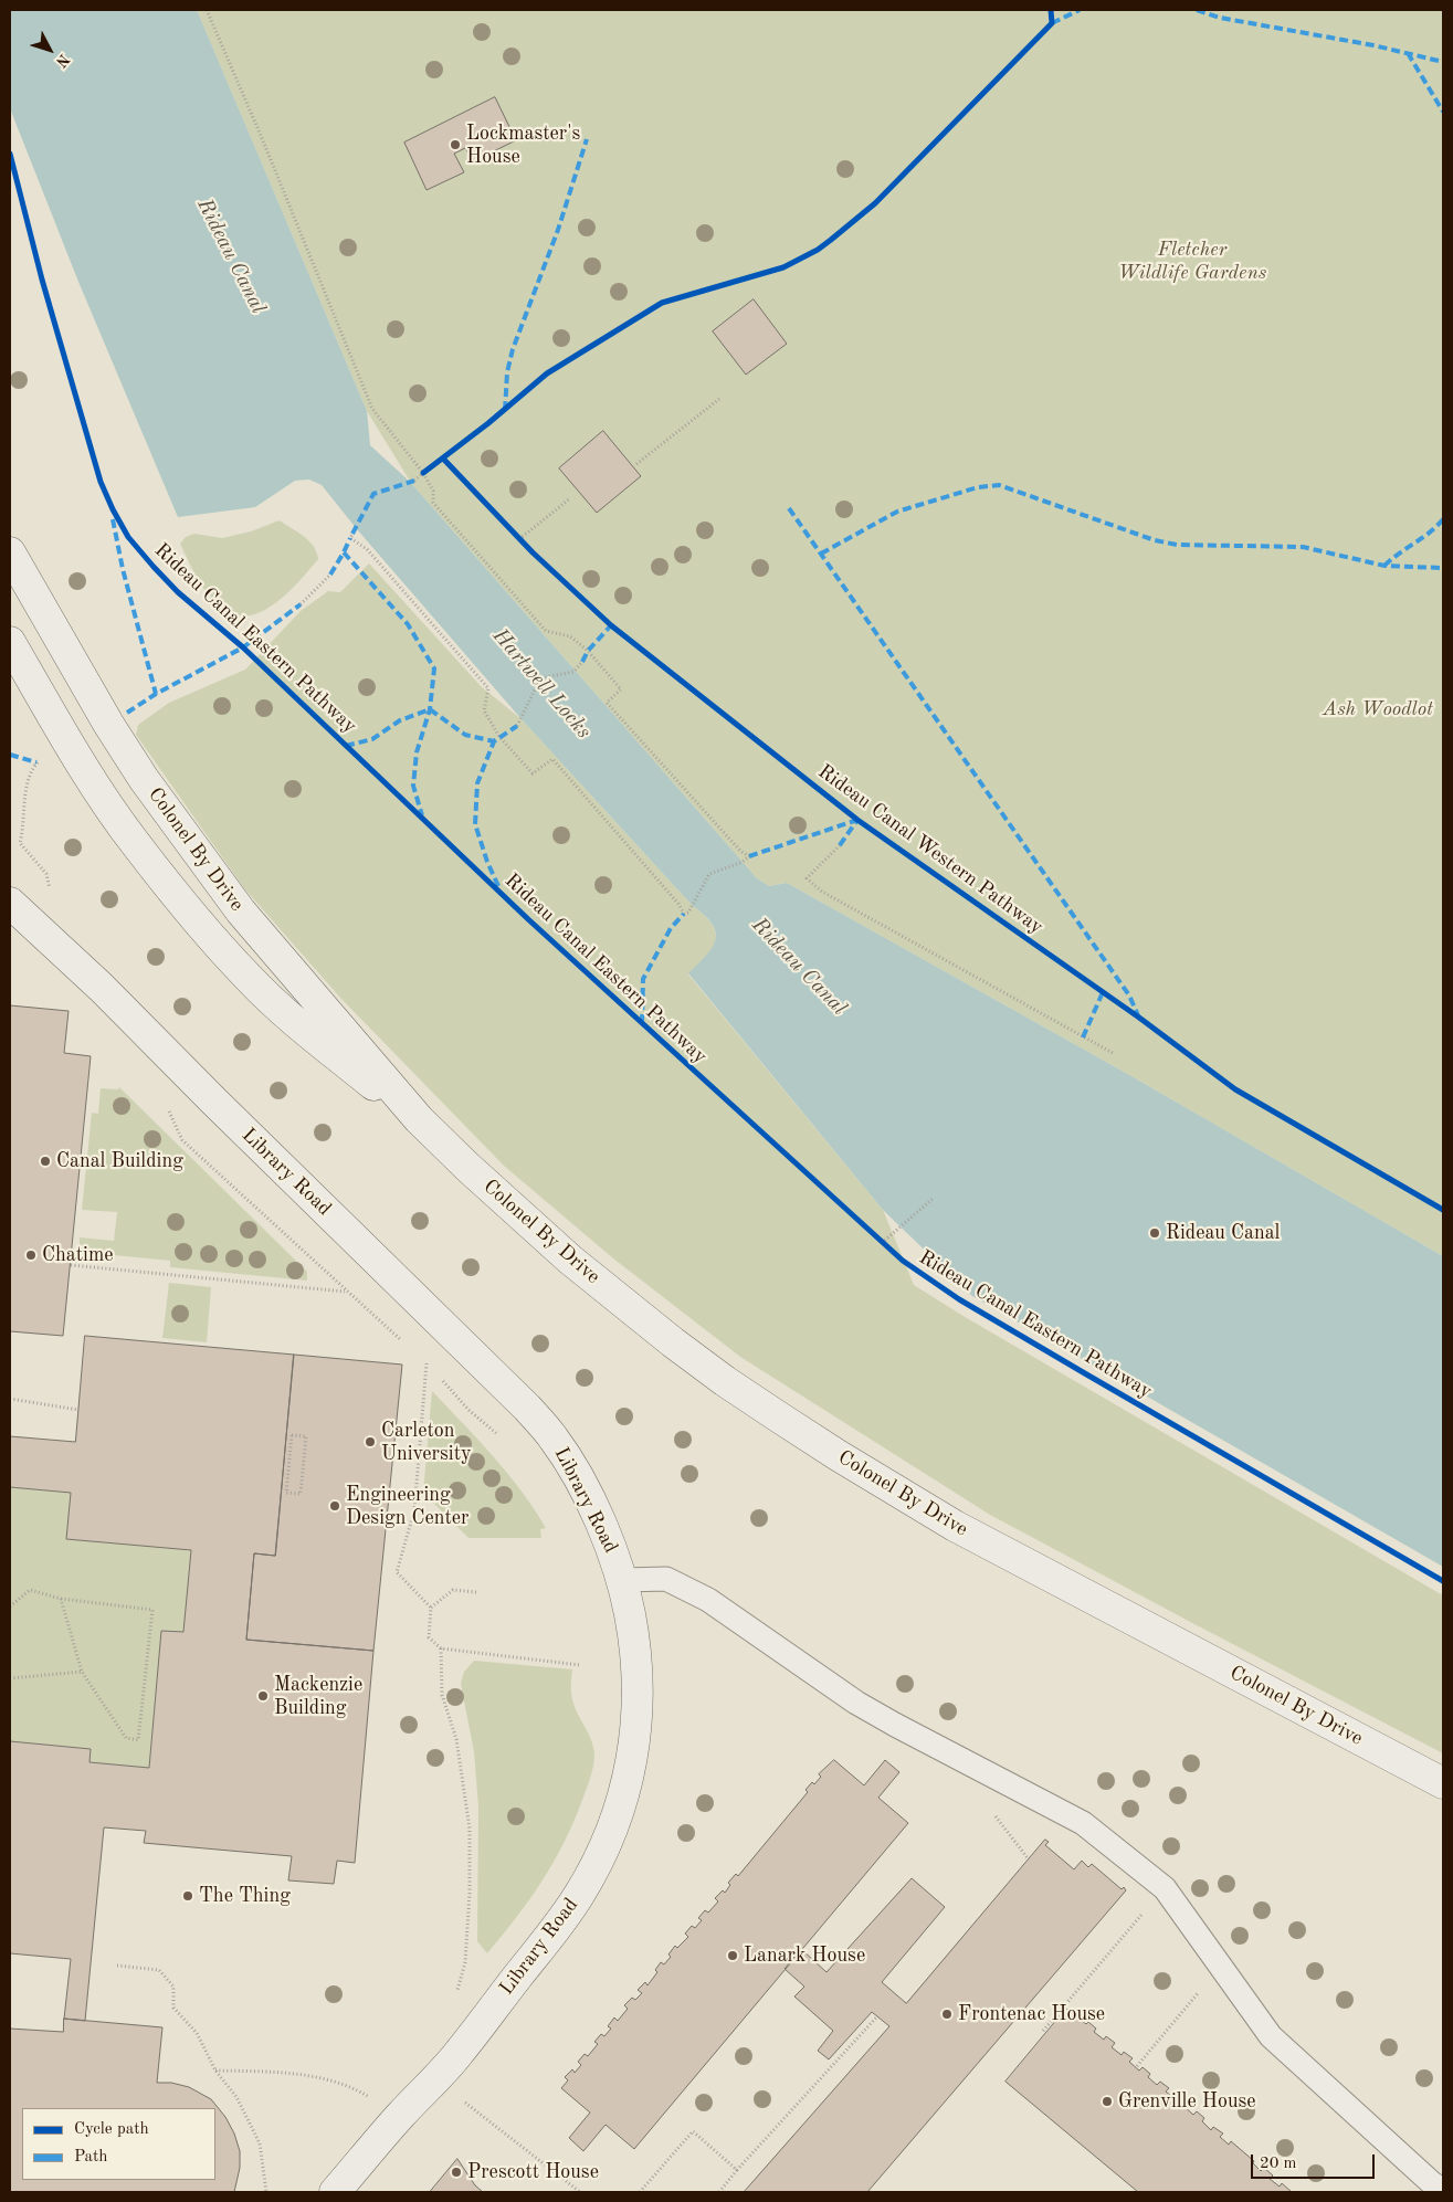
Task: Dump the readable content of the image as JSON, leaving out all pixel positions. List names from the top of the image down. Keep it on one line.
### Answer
{"streets":{"main road":["Colonel By Drive","Library Road"],"cycle path":["Rideau Canal Eastern Pathway","Rideau Canal Western Pathway"]},"water":["Rideau Canal","Hartwell Locks"],"parks":["Fletcher Wildlife Gardens","Ash Woodlot"],"places":["Lockmaster's House","Canal Building","Rideau Canal","Chatime","Carleton University","Engineering Design Center","Mackenzie Building","The Thing","Lanark House","Frontenac House","Grenville House","Prescott House"],"legend":["Cycle path","Path"],"scale_bar":"20 m","north":"bottom right"}
